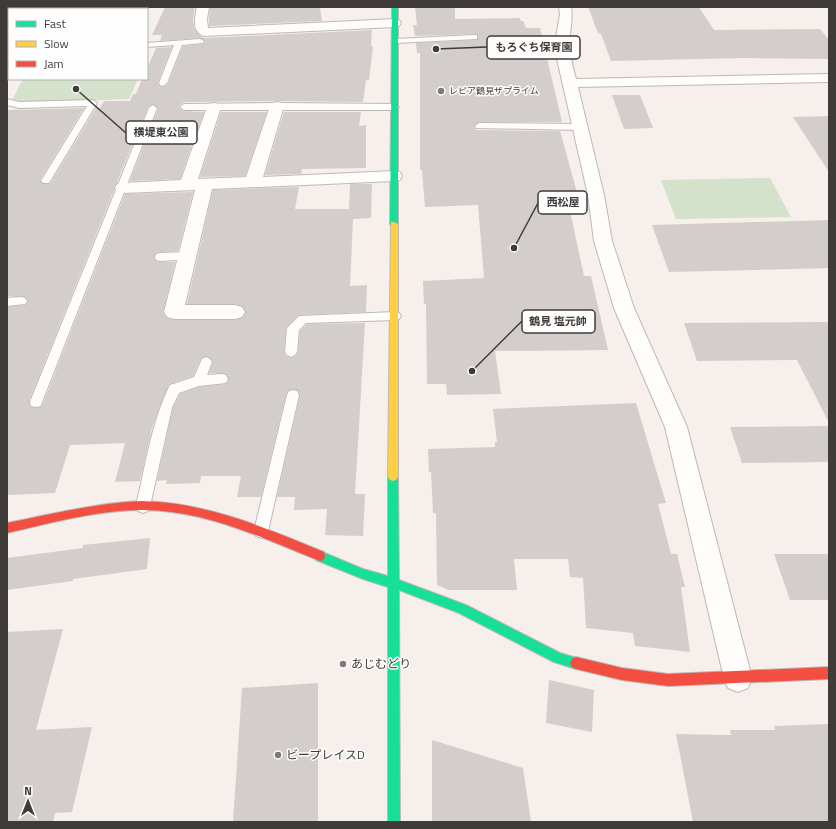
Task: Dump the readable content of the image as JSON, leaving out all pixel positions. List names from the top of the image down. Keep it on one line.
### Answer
{"places":["もろぐち保育園","横堤東公園","レピア鶴見ザプライム","西松屋","鶴見 塩元帥","あじむどり","ビープレイスD"],"legend":["Fast","Slow","Jam"],"north":"top"}
